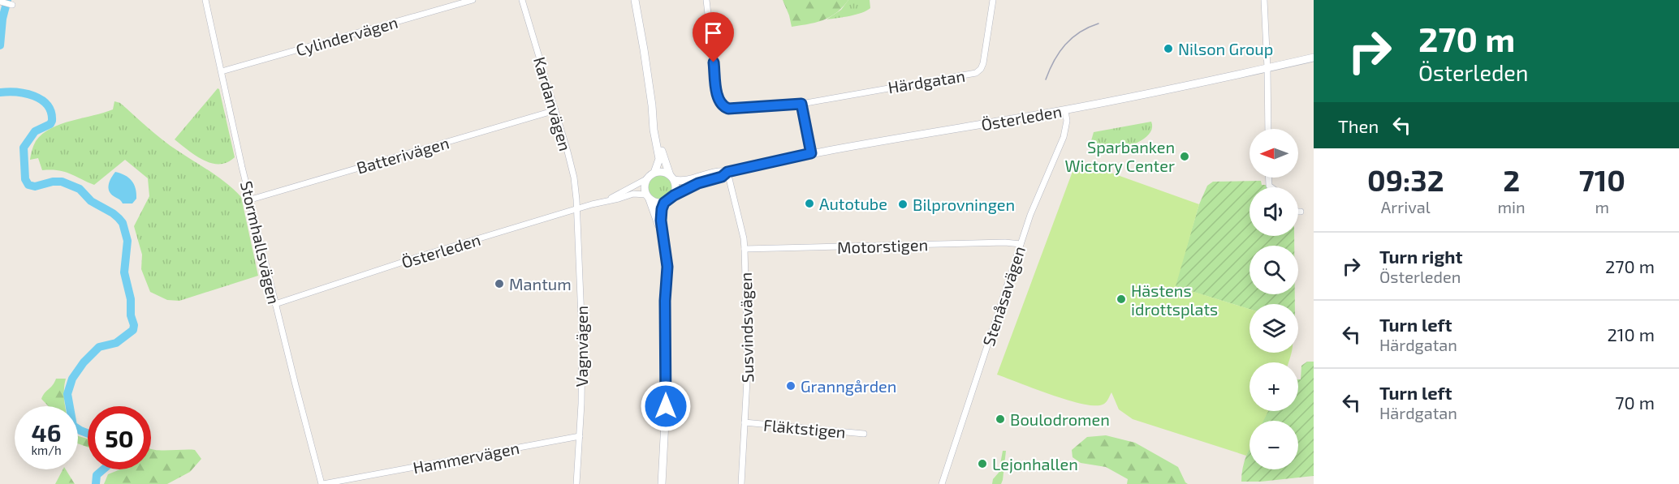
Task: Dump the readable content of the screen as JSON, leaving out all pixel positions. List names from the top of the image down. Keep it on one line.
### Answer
{"streets":{"main road":["Österleden"],"street":["Cylindervägen","Härdgatan","Kardanvägen","Batterivägen","Stormhallsvägen","Motorstigen","Stenåsavägen","Susvindsvägen","Vagnvägen","Fläktstigen","Hammervägen"]},"crossings":[["Cylindervägen","Stormhallsvägen"],["Kardanvägen","Österleden"],["Kardanvägen","Batterivägen"],["Kardanvägen","Vagnvägen"],["Österleden","Stormhallsvägen"],["Österleden","Stenåsavägen"],["Österleden","Susvindsvägen"],["Österleden","Vagnvägen"],["Batterivägen","Stormhallsvägen"],["Stormhallsvägen","Hammervägen"],["Motorstigen","Stenåsavägen"],["Motorstigen","Susvindsvägen"],["Susvindsvägen","Fläktstigen"],["Vagnvägen","Hammervägen"]],"places":["Nilson Group","Sparbanken Wictory Center","Autotube","Bilprovningen","Mantum","Hästens idrottsplats","Granngården","Boulodromen","Lejonhallen"],"north":"left","page":{"turn":["270 m","Österleden"],"then":"Then","map_buttons":["+","−"],"eta":["09:32","Arrival","2","min","710","m"],"list":[{"name":"Turn right","note":"Österleden","value":"270 m"},{"name":"Turn left","note":"Härdgatan","value":"210 m"},{"name":"Turn left","note":"Härdgatan","value":"70 m"}],"speed":"46 km/h","limit":"50"}}
